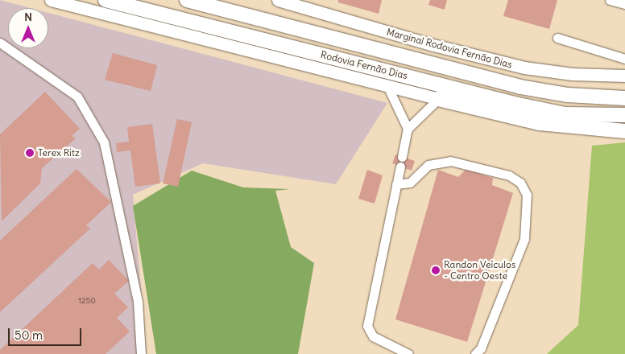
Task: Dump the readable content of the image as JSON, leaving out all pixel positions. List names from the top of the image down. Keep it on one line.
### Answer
{"streets":{"highway":["Rodovia Fernão Dias"],"main road":["Marginal Rodovia Fernão Dias"]},"places":["Terex Ritz","Randon Veículos - Centro Oeste"],"house_numbers":["1250"],"scale_bar":"50 m","north":"top"}
